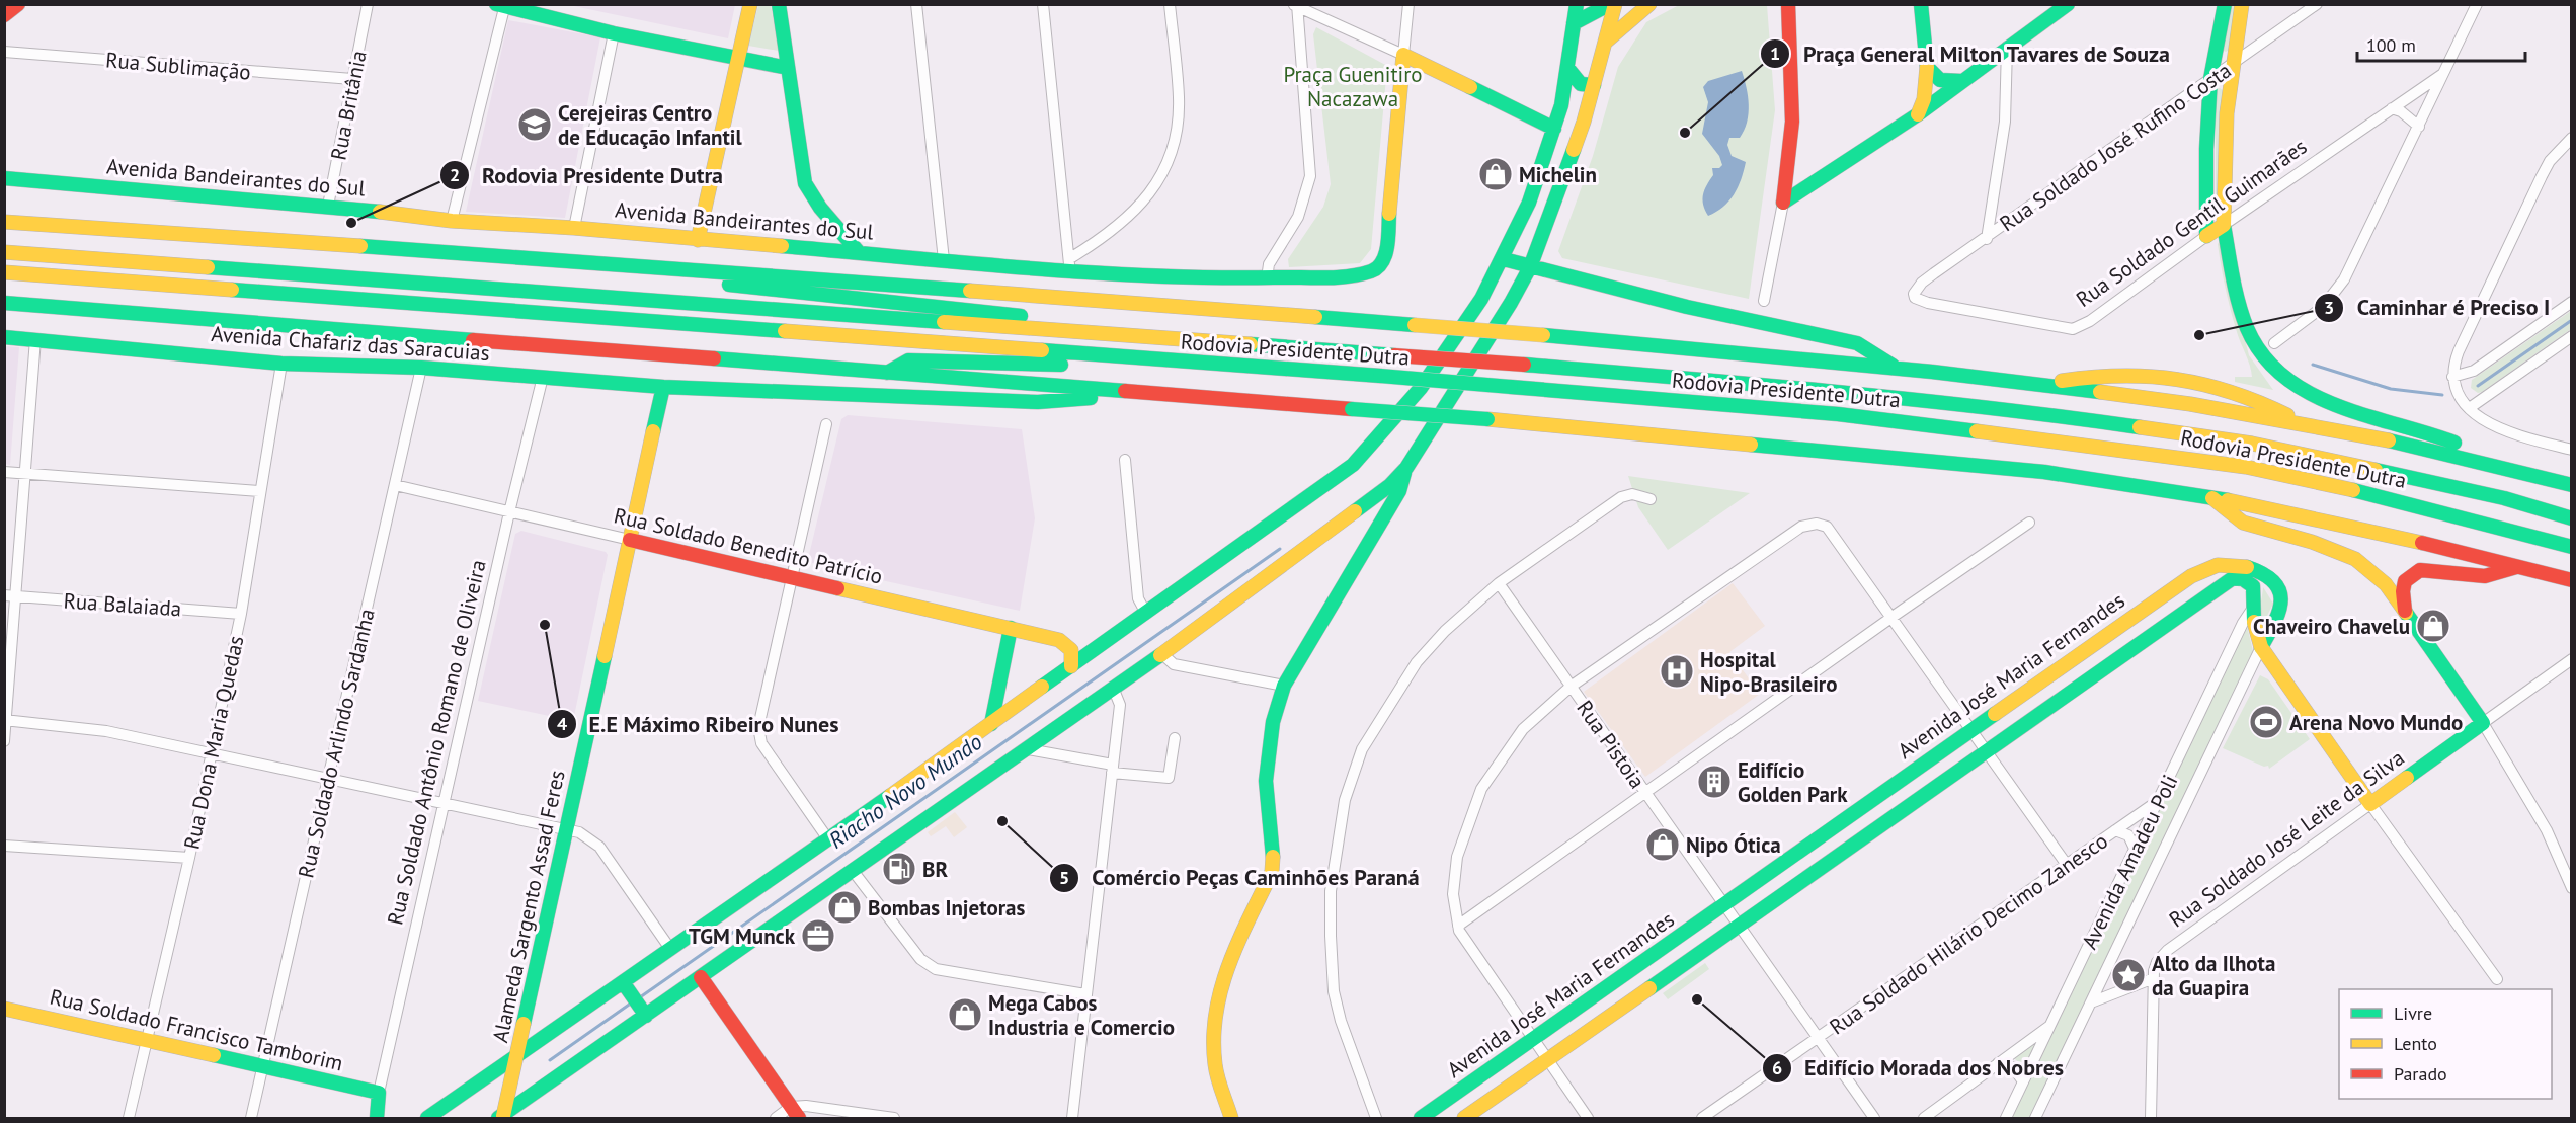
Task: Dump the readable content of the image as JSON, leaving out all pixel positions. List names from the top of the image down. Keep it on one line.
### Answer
{"streets":{"main road":["Avenida Bandeirantes do Sul","Rua Soldado Gentil Guimarães","Avenida Chafariz das Saracuias","Rodovia Presidente Dutra","Rua Soldado Benedito Patrício","Avenida José Maria Fernandes","Rua Soldado Antônio Romano de Oliveira","Rua Soldado José Leite da Silva","Alameda Sargento Assad Feres","Rua Soldado Francisco Tamborim"],"street":["Rua Sublimação","Rua Britânia","Rua Soldado José Rufino Costa","Rua Balaiada","Rua Dona Maria Quedas","Rua Soldado Arlindo Sardanha","Rua Pistoia","Avenida Amadeu Poli","Rua Soldado Hilário Decimo Zanesco"]},"crossings":[["Rua Sublimação","Rua Britânia"],["Rua Britânia","Avenida Bandeirantes do Sul"],["Rua Soldado José Rufino Costa","Rua Soldado Gentil Guimarães"],["Avenida Chafariz das Saracuias","Rua Dona Maria Quedas"],["Avenida Chafariz das Saracuias","Rua Soldado Antônio Romano de Oliveira"],["Avenida Chafariz das Saracuias","Rua Soldado Arlindo Sardanha"],["Avenida Chafariz das Saracuias","Alameda Sargento Assad Feres"],["Rua Soldado Benedito Patrício","Rua Soldado Antônio Romano de Oliveira"],["Rua Soldado Benedito Patrício","Rua Soldado Arlindo Sardanha"],["Rua Soldado Benedito Patrício","Alameda Sargento Assad Feres"],["Rua Balaiada","Rua Dona Maria Quedas"],["Avenida José Maria Fernandes","Rua Pistoia"],["Avenida José Maria Fernandes","Avenida Amadeu Poli"],["Rua Dona Maria Quedas","Rua Soldado Francisco Tamborim"],["Rua Soldado Antônio Romano de Oliveira","Rua Soldado Francisco Tamborim"],["Rua Soldado Arlindo Sardanha","Rua Soldado Francisco Tamborim"],["Avenida Amadeu Poli","Rua Soldado Hilário Decimo Zanesco"]],"water":["Riacho Novo Mundo"],"parks":["Praça Guenitiro Nacazawa"],"places":{"school or university":["Cerejeiras Centro de Educação Infantil"],"other":["Praça General Milton Tavares de Souza","Rodovia Presidente Dutra","Caminhar é Preciso I","E.E Máximo Ribeiro Nunes","Comércio Peças Caminhões Paraná","Edifício Morada dos Nobres"],"shop":["Michelin","Chaveiro Chavelu","Nipo Ótica","Bombas Injetoras","Mega Cabos Industria e Comercio"],"hospital":["Hospital Nipo-Brasileiro"],"sports":["Arena Novo Mundo"],"building":["Edifício Golden Park"],"fuel station":["BR"],"office":["TGM Munck"],"place":["Alto da Ilhota da Guapira"]},"legend":["Livre","Lento","Parado"],"scale_bar":"100 m"}
